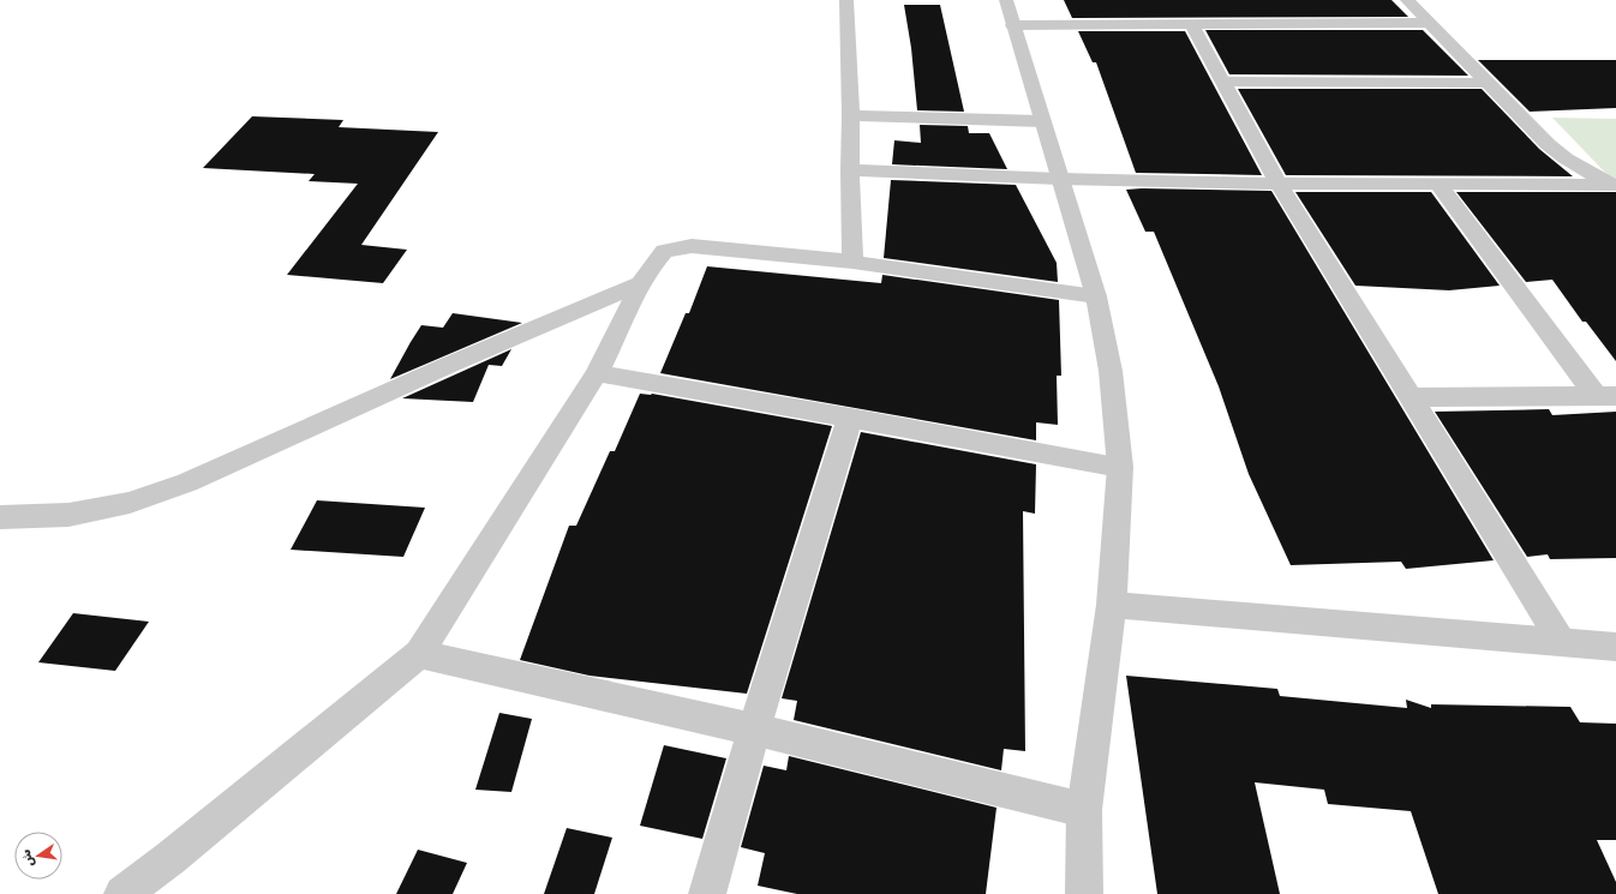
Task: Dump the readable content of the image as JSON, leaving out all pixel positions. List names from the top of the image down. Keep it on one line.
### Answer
{"north":"left"}
